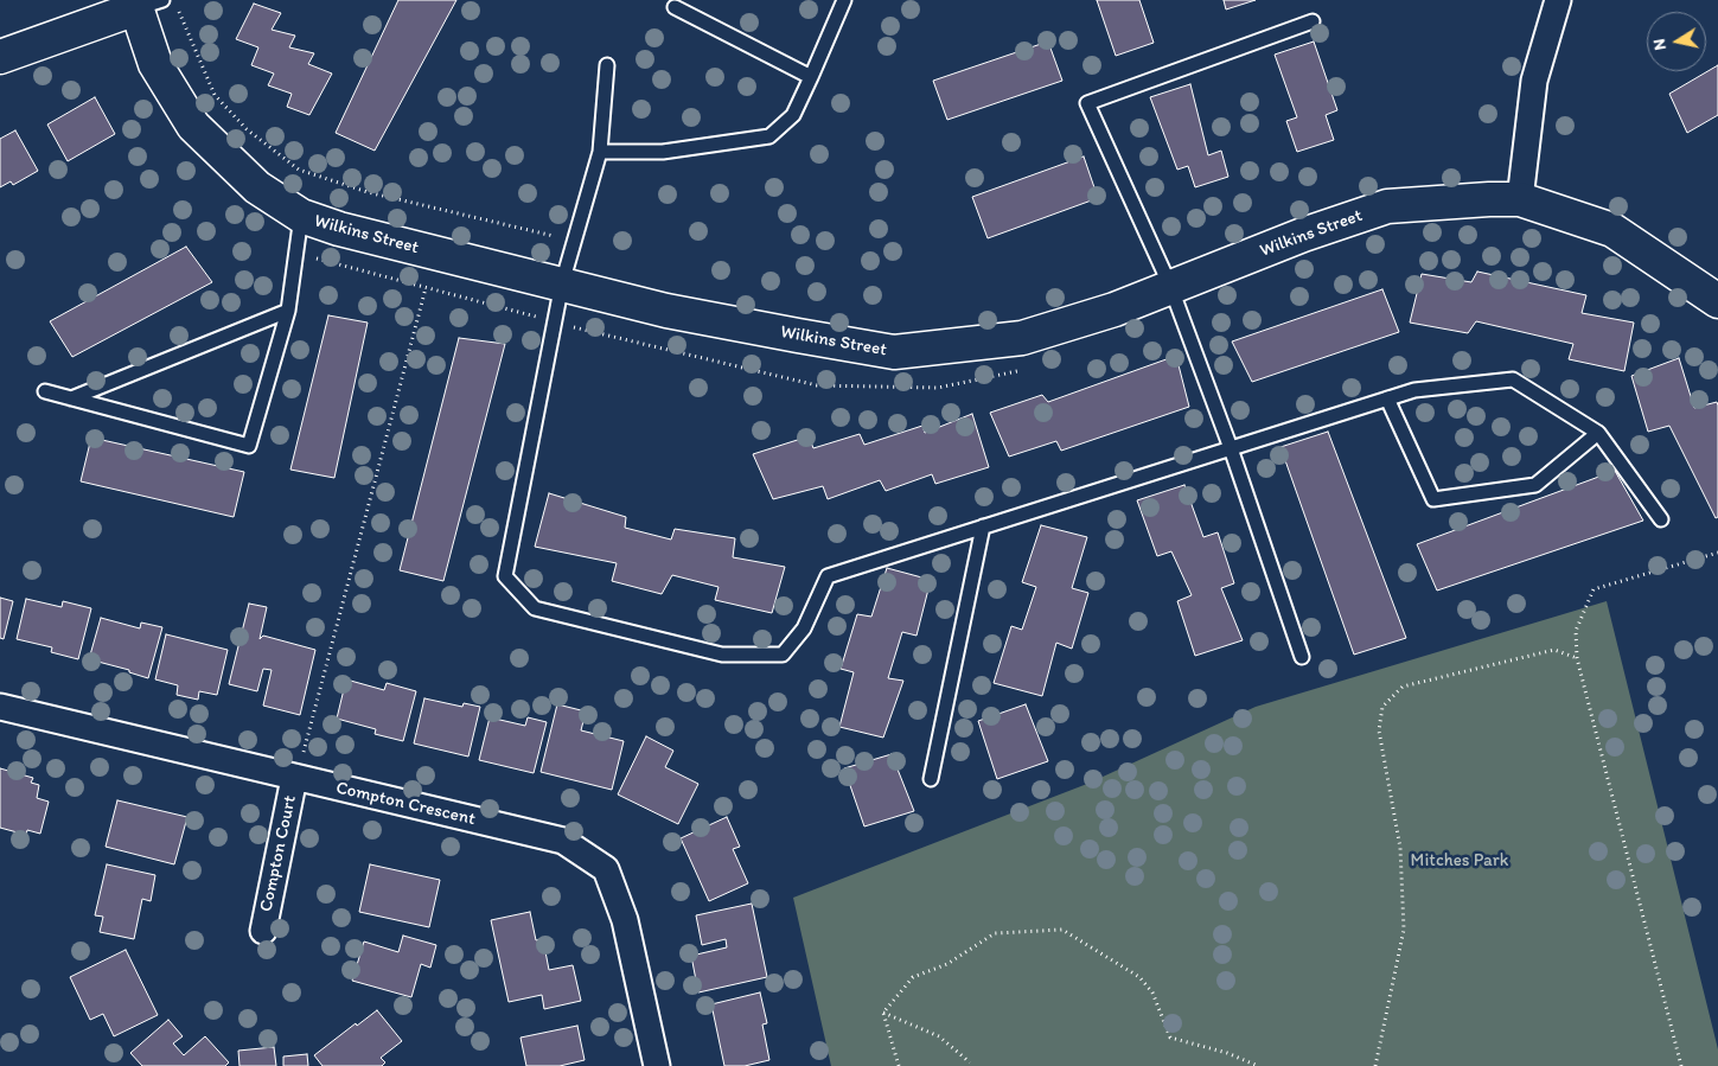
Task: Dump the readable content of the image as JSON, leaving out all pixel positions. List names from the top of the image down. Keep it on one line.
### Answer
{"streets":{"street":["Wilkins Street","Compton Crescent","Compton Court"]},"crossings":[["Compton Crescent","Compton Court"]],"parks":["Mitches Park"],"north":"left"}
